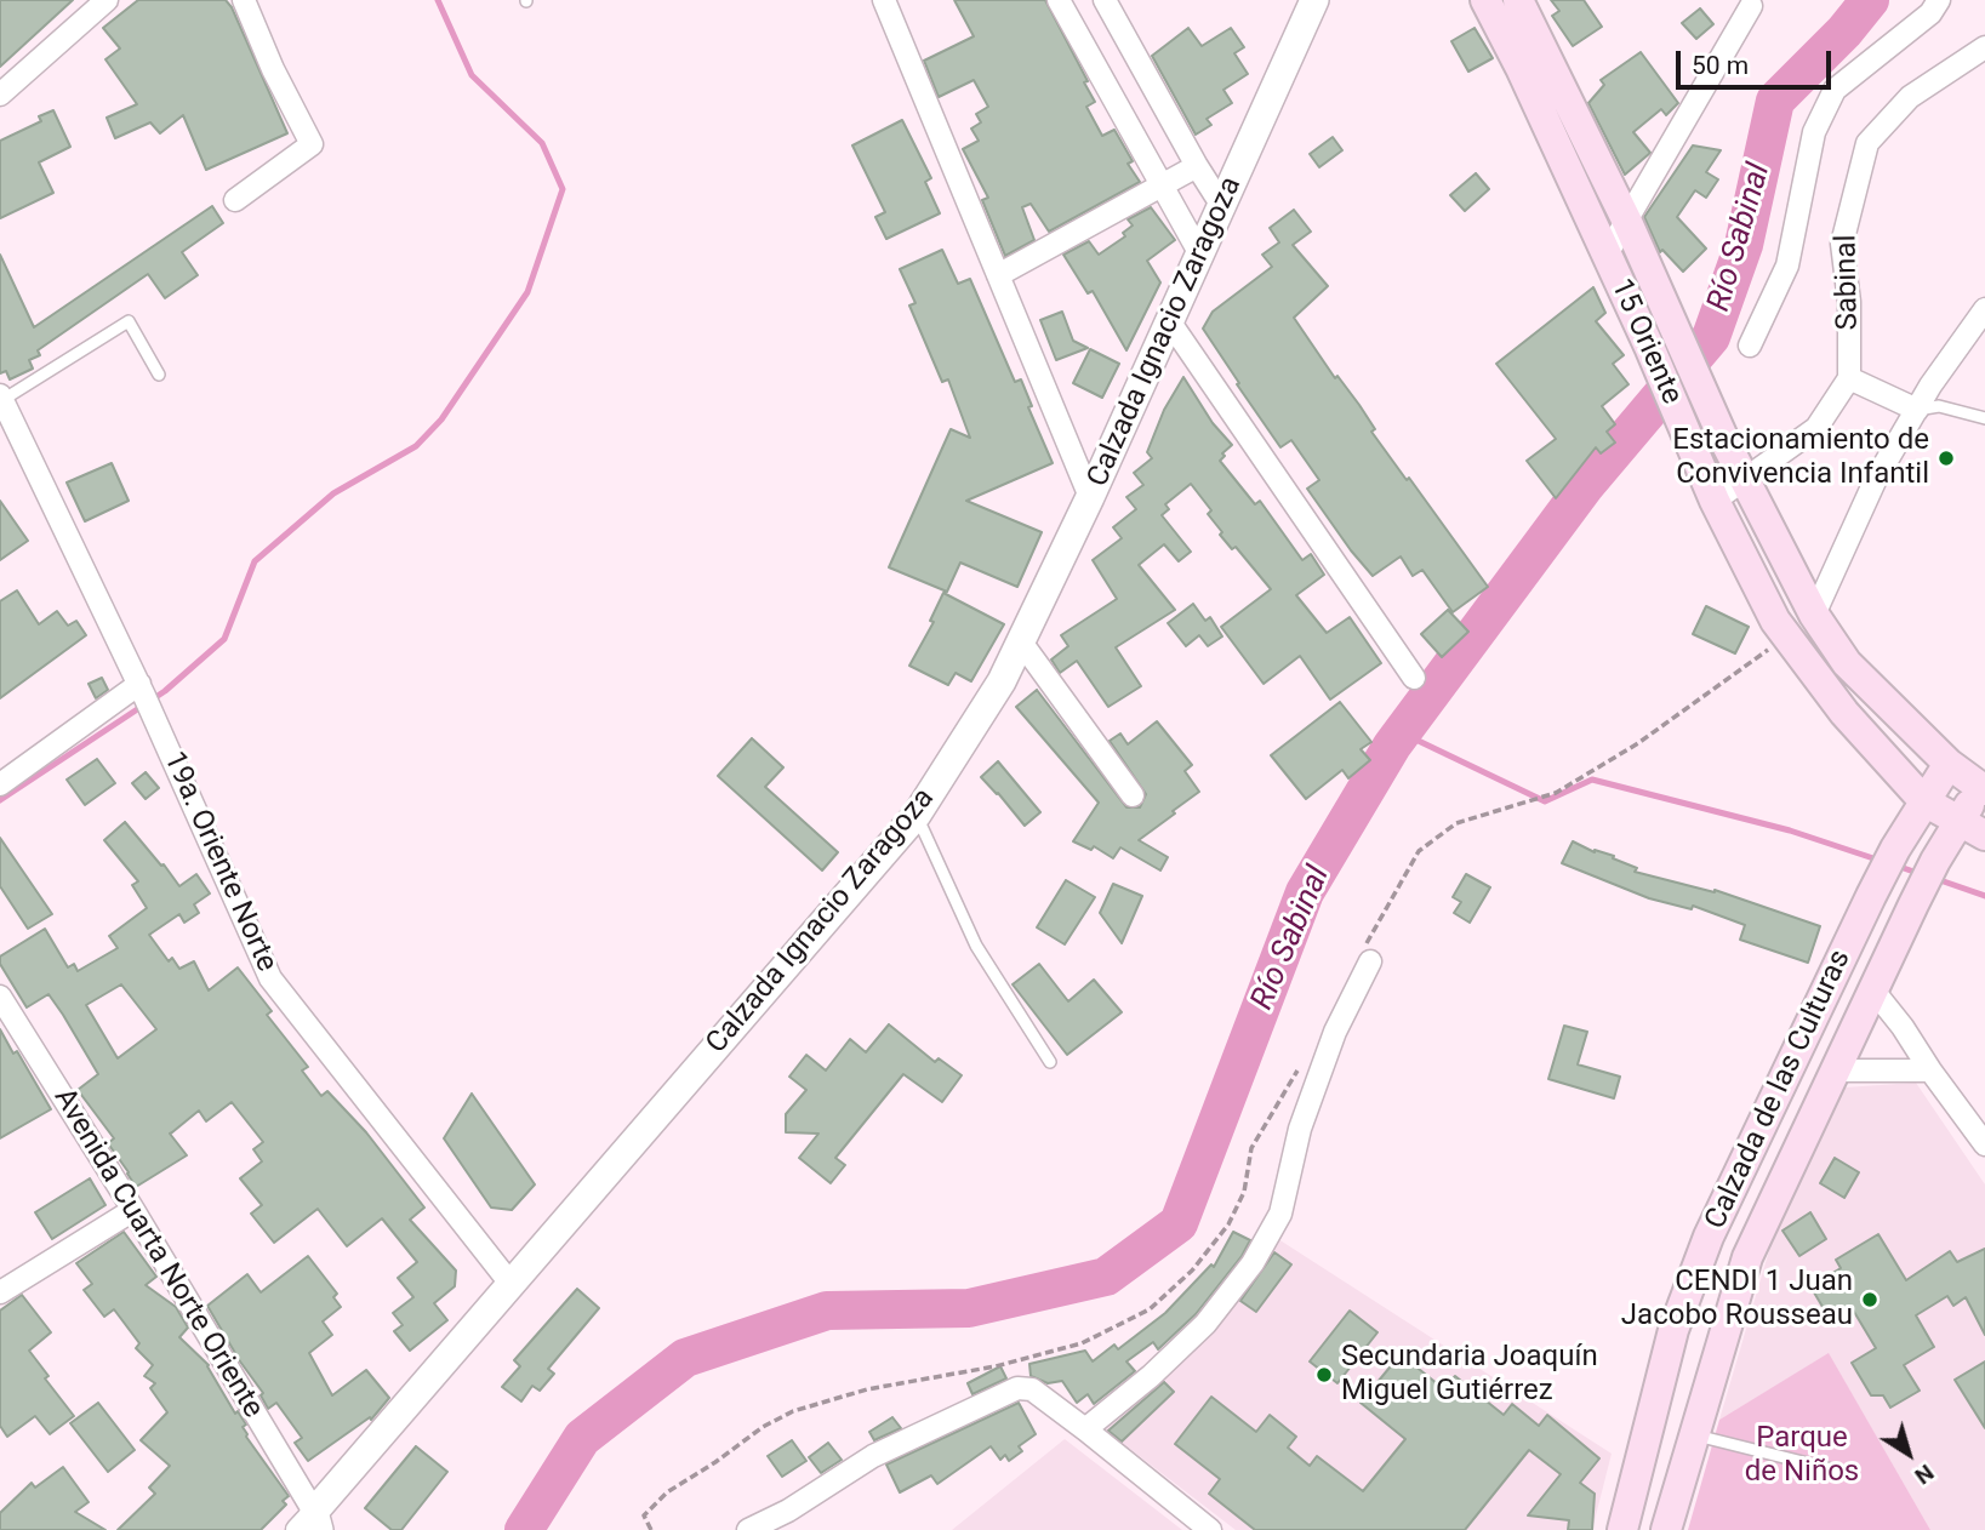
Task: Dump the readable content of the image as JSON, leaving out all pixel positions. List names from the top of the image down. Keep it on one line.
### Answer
{"streets":{"main road":["15 Oriente","Calzada de las Culturas"],"street":["Sabinal","Calzada Ignacio Zaragoza","19a. Oriente Norte","Avenida Cuarta Norte Oriente"]},"crossings":[["Calzada Ignacio Zaragoza","19a. Oriente Norte"],["Calzada Ignacio Zaragoza","Avenida Cuarta Norte Oriente"],["15 Oriente","Calzada de las Culturas"]],"water":["Río Sabinal"],"parks":["Parque de Niños"],"places":["Estacionamiento de Convivencia Infantil","CENDI 1 Juan Jacobo Rousseau","Secundaria Joaquín Miguel Gutiérrez"],"scale_bar":"50 m","north":"bottom right"}
